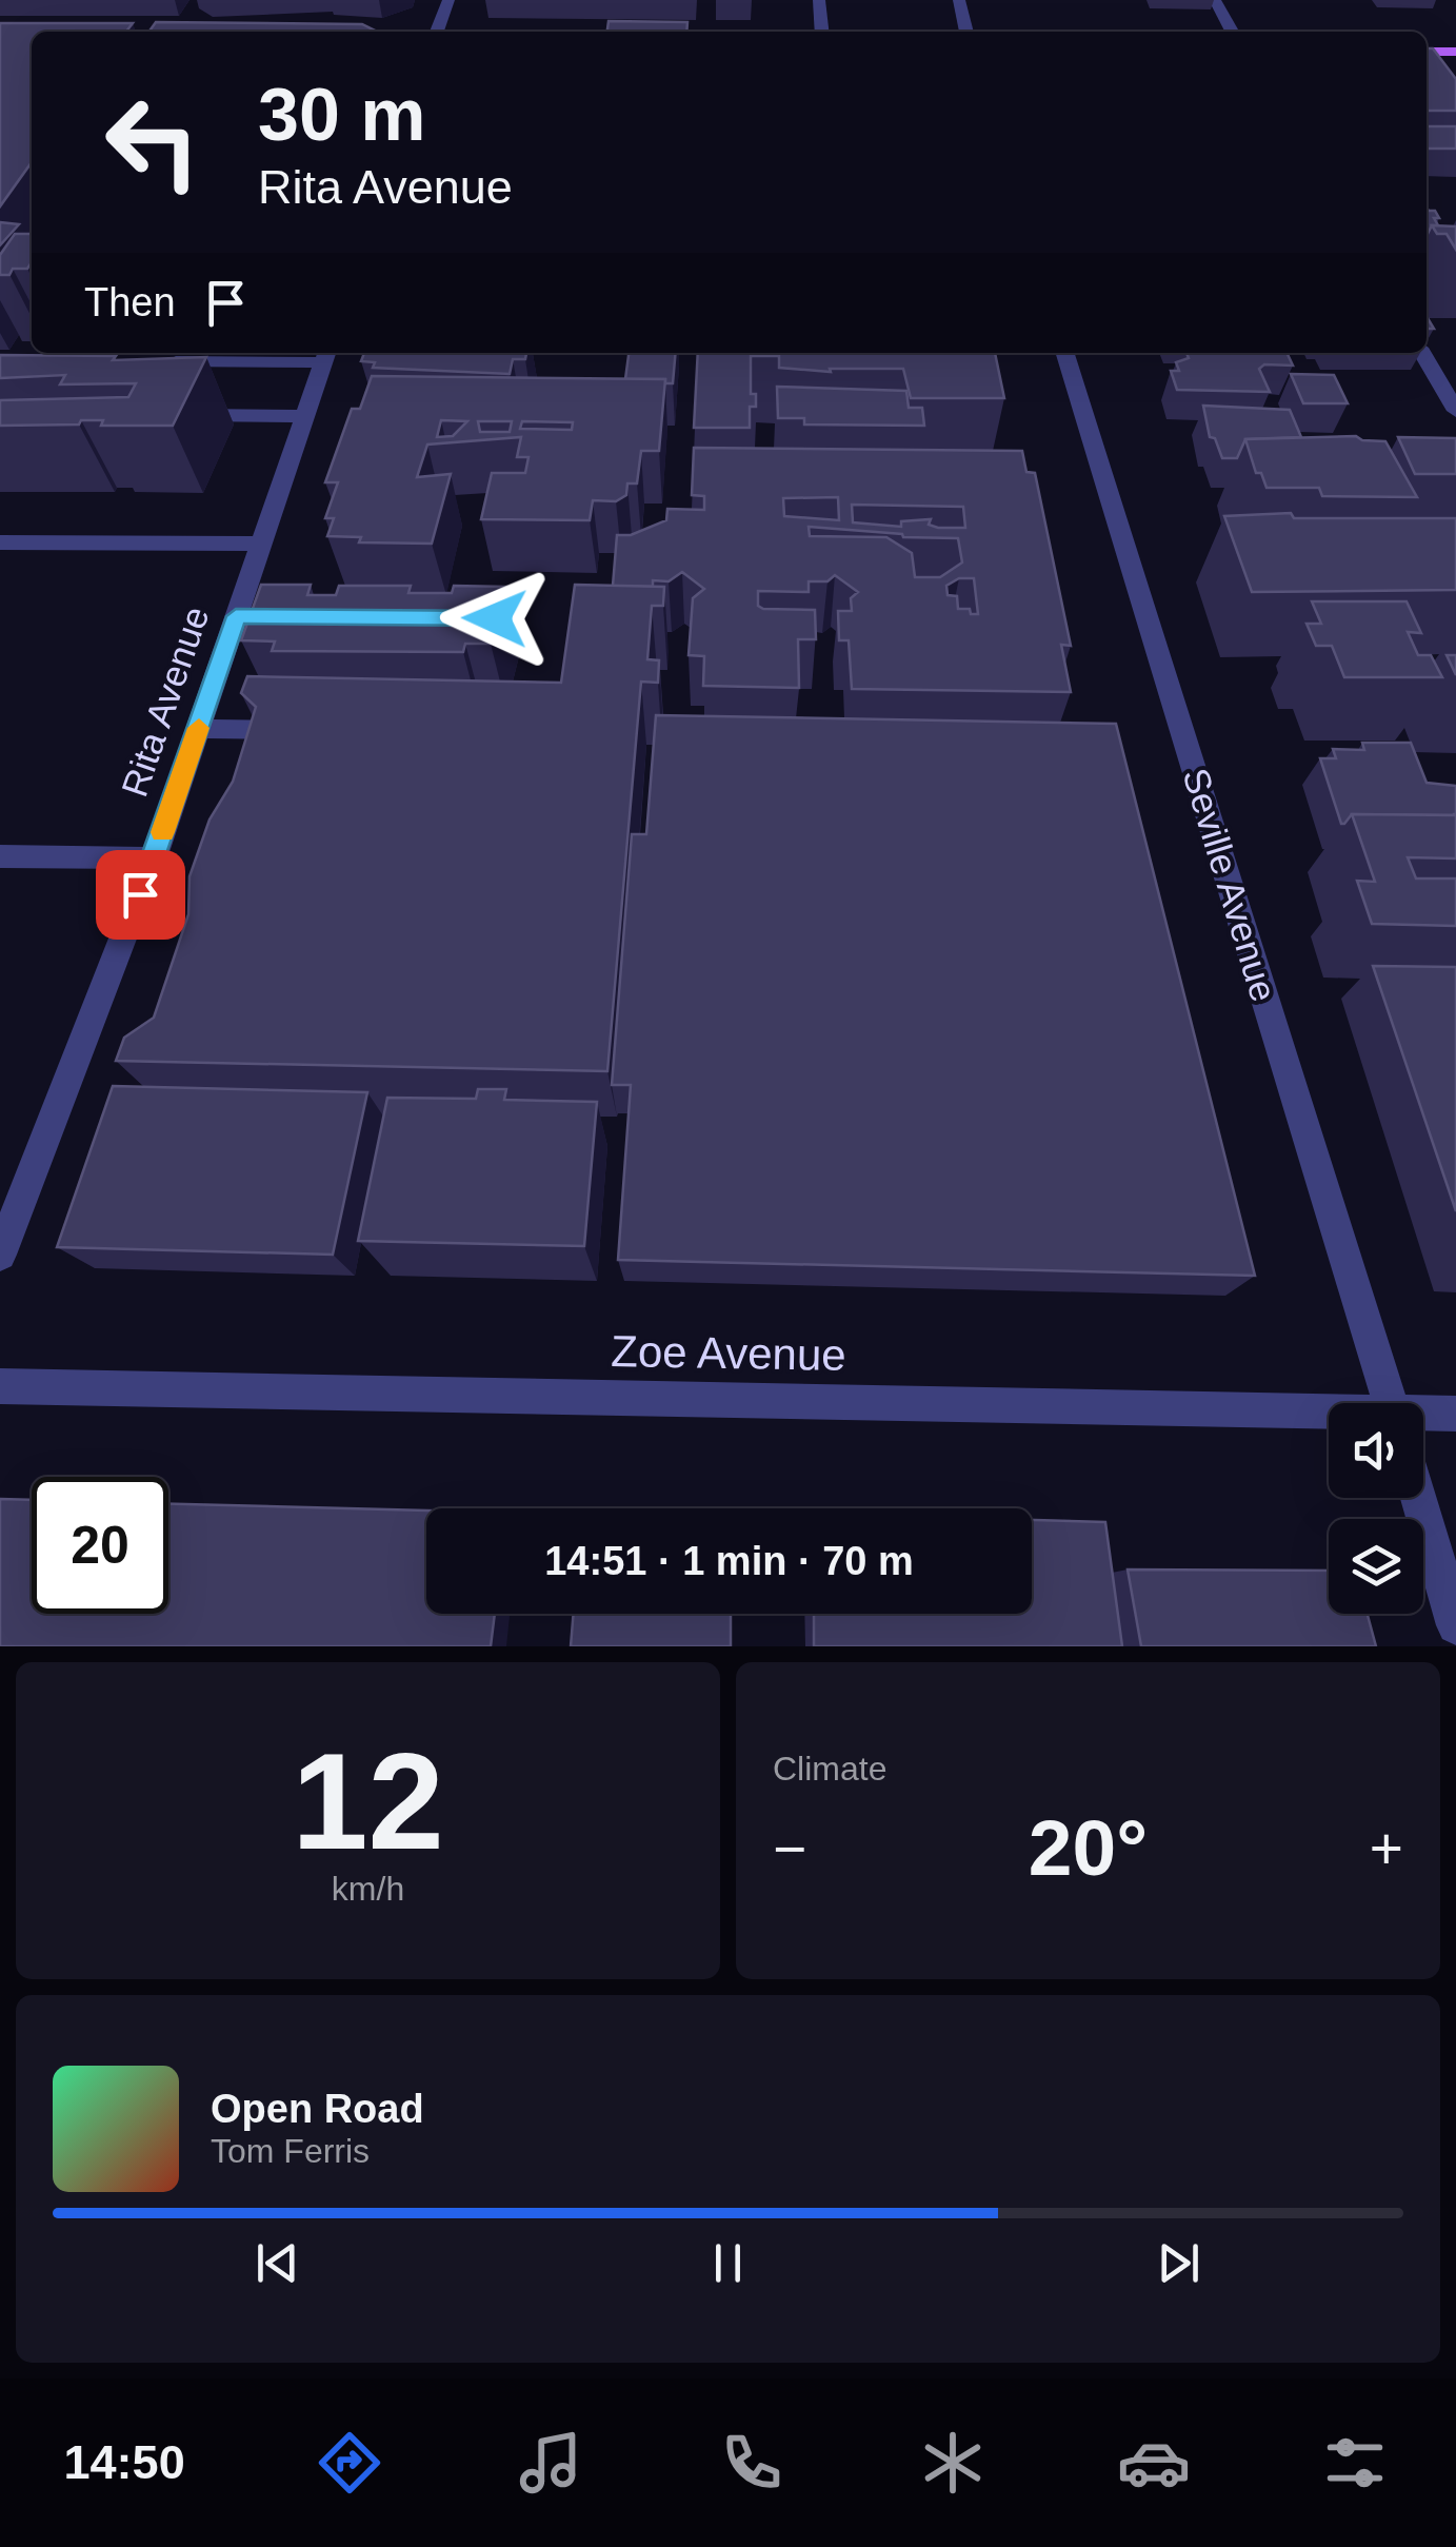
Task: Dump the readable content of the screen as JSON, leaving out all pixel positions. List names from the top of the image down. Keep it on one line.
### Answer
{"streets":{"street":["Rita Avenue","Seville Avenue","Zoe Avenue"]},"page":{"turn":["30 m","Rita Avenue"],"then":"Then","limit":"20","trip":"14:51 · 1 min · 70 m","tile":[["12","km/h"],"Climate"],"heat":["−","20°","+"],"song":["Open Road","Tom Ferris"],"tabs":"14:50"}}
